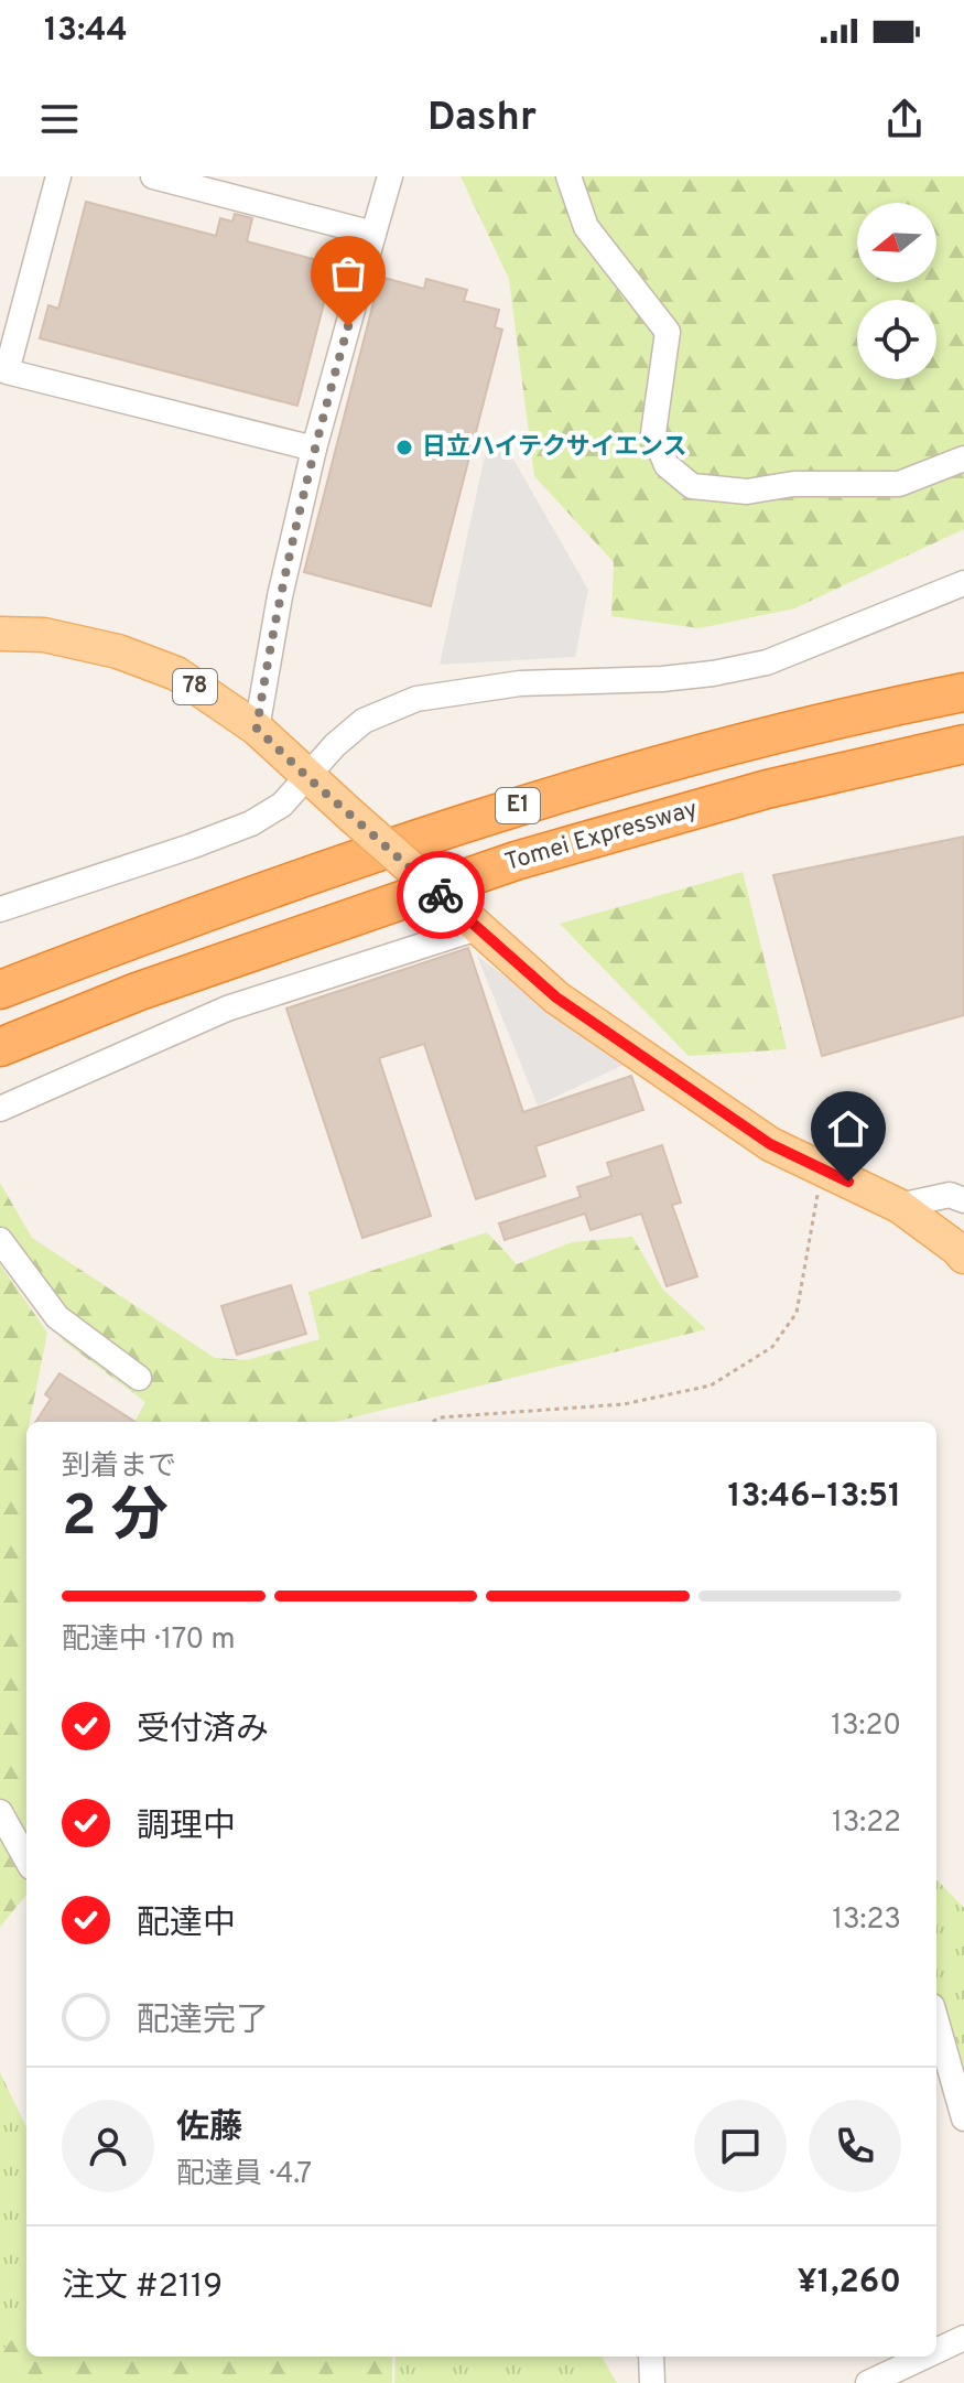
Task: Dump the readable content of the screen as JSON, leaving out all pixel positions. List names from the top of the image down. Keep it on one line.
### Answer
{"streets":{"highway":["E1","Tomei Expressway"],"main road":["78"]},"places":["日立ハイテクサイエンス"],"north":"left","page":{"status":"13:44","header":"Dashr","heading":["2 分","到着まで","13:46–13:51"],"panel":["佐藤","配達員 · 4.7","注文 #2119","¥1,260"],"bar":"配達中 · 170 m","list":[["受付済み","13:20"],["調理中","13:22"],["配達中","13:23"],"配達完了"]}}
